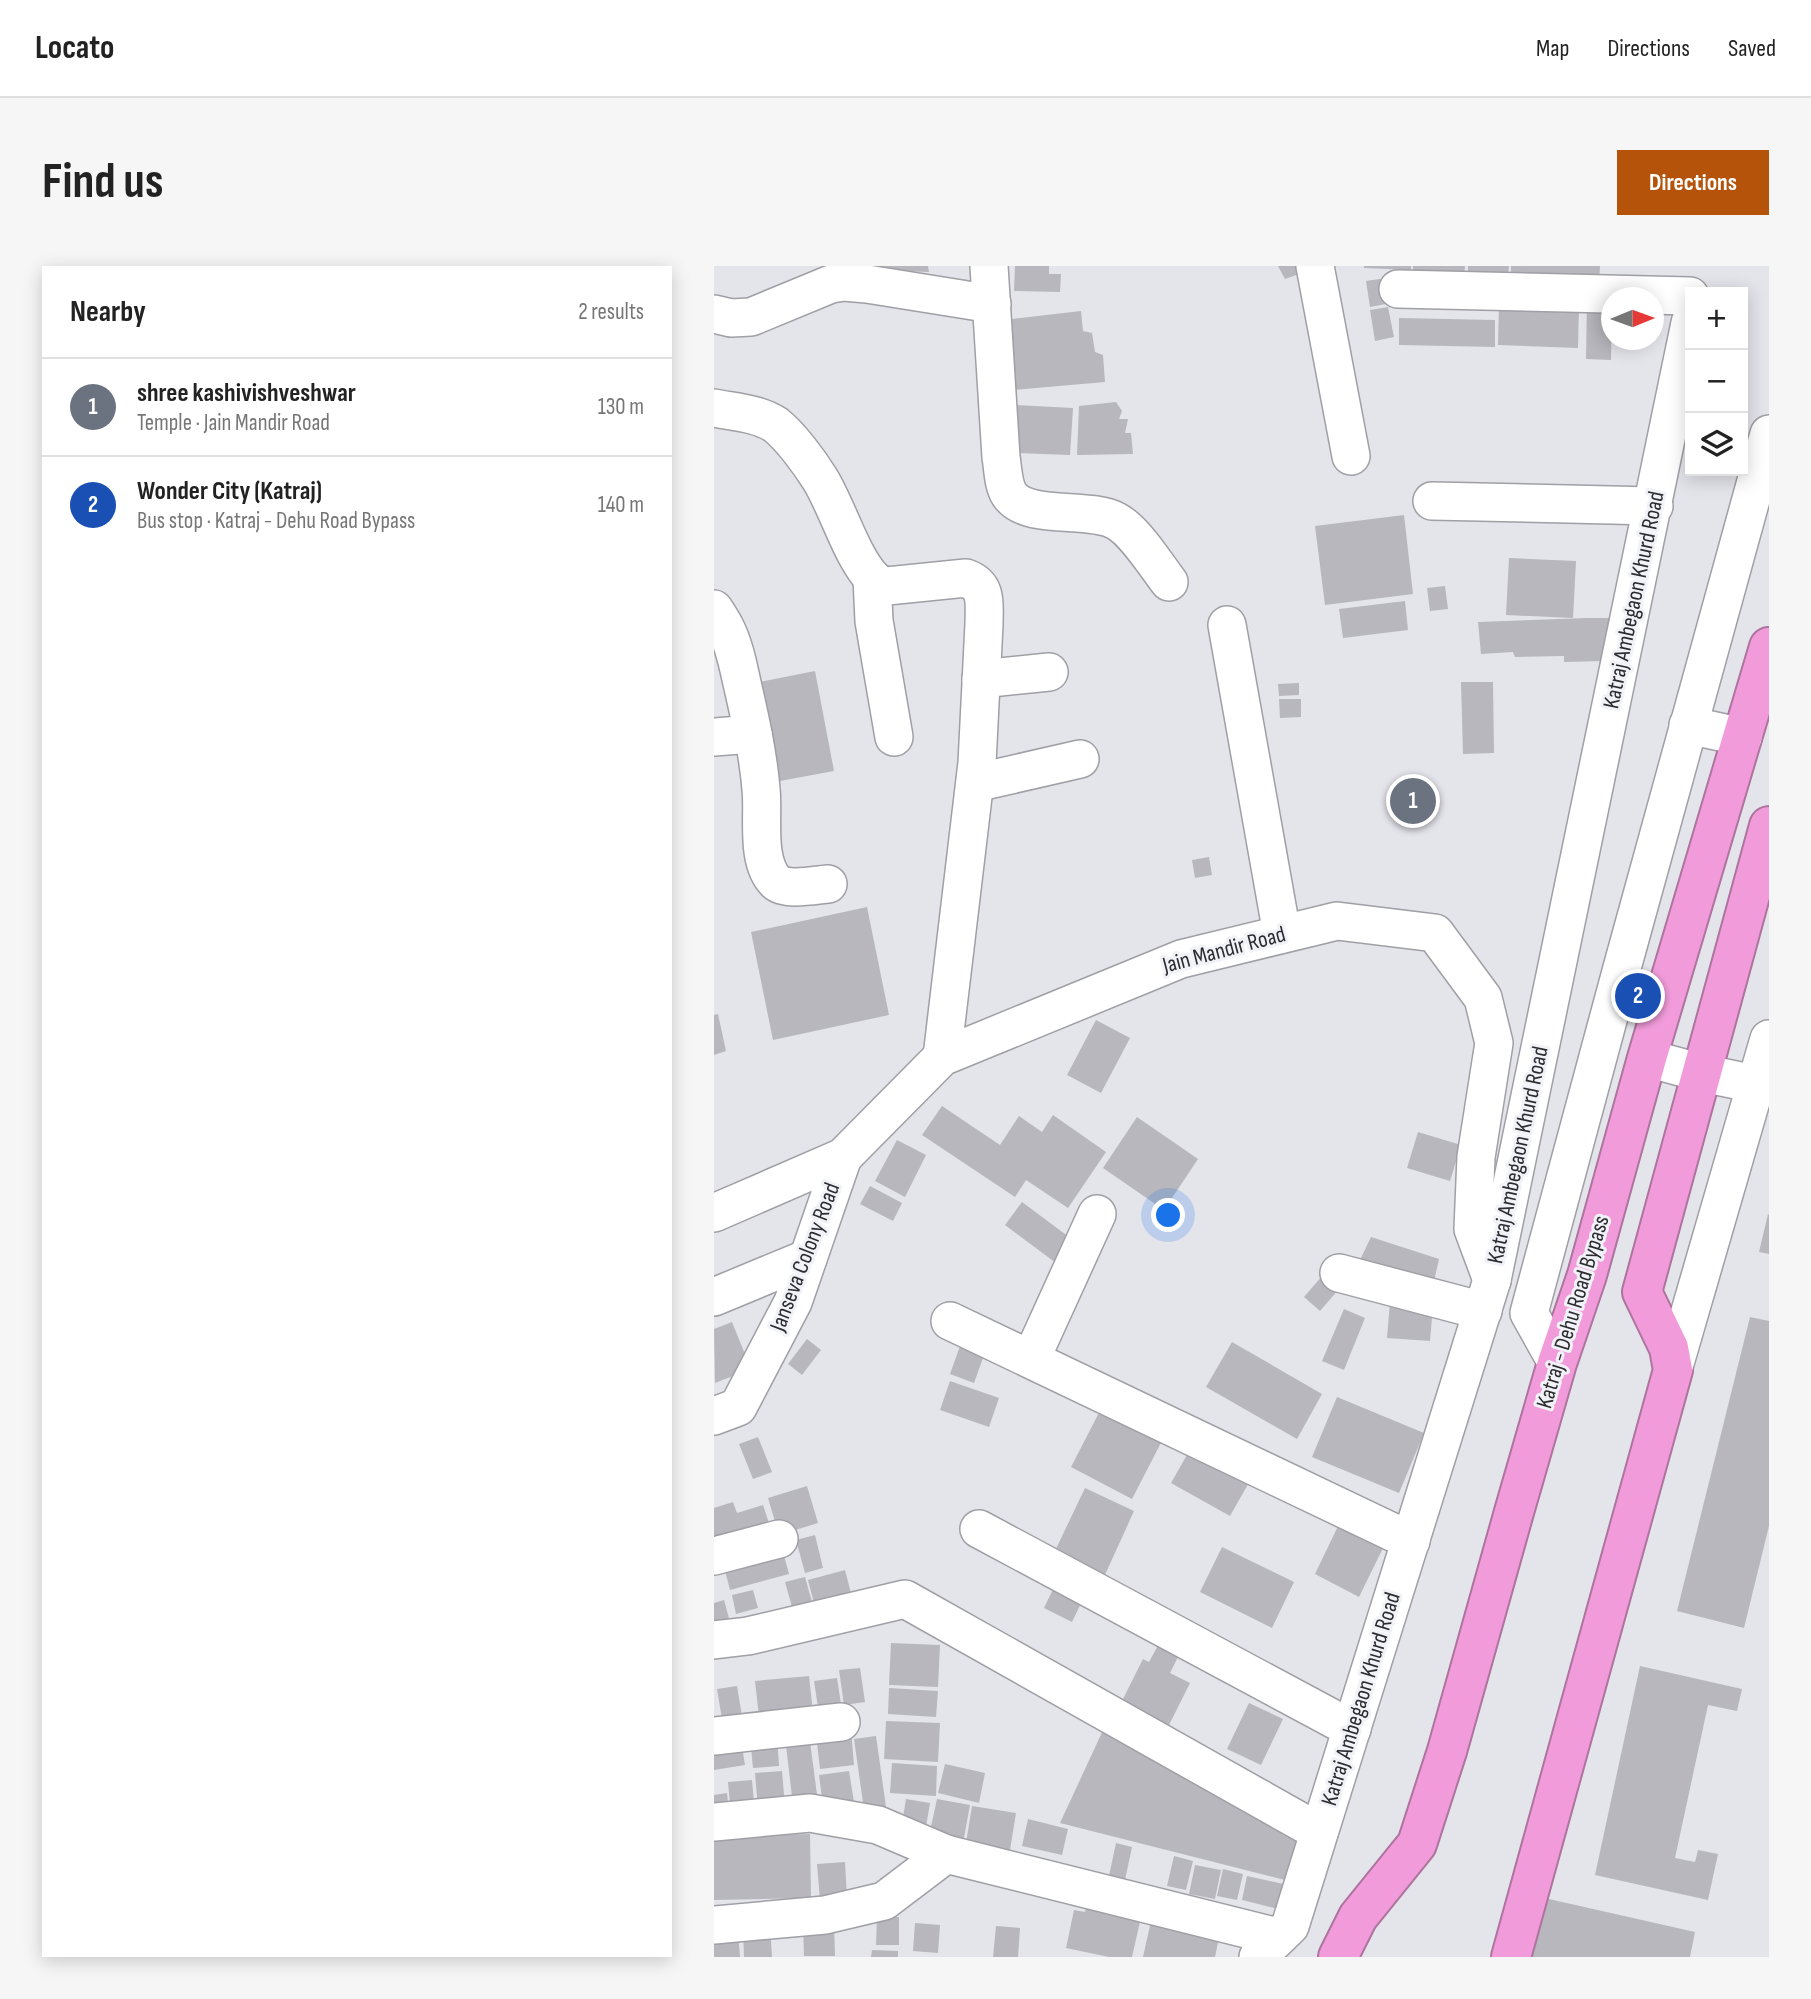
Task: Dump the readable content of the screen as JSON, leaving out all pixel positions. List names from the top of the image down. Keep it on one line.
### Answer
{"streets":{"highway":["Katraj - Dehu Road Bypass"],"street":["Katraj Ambegaon Khurd Road","Jain Mandir Road","Janseva Colony Road"]},"crossings":[["Katraj Ambegaon Khurd Road","Jain Mandir Road"],["Jain Mandir Road","Janseva Colony Road"]],"north":"right","page":{"header":"Locato","nav":["Map","Directions","Saved"],"buttons":"Directions","title":"Find us","heading":["Nearby","2 results"],"map_buttons":["+","−"],"list":[{"mark":"1","name":"shree kashivishveshwar","note":"Temple · Jain Mandir Road","value":"130 m"},{"mark":"2","name":"Wonder City (Katraj)","note":"Bus stop · Katraj - Dehu Road Bypass","value":"140 m"}],"pins":["1","2"]}}
